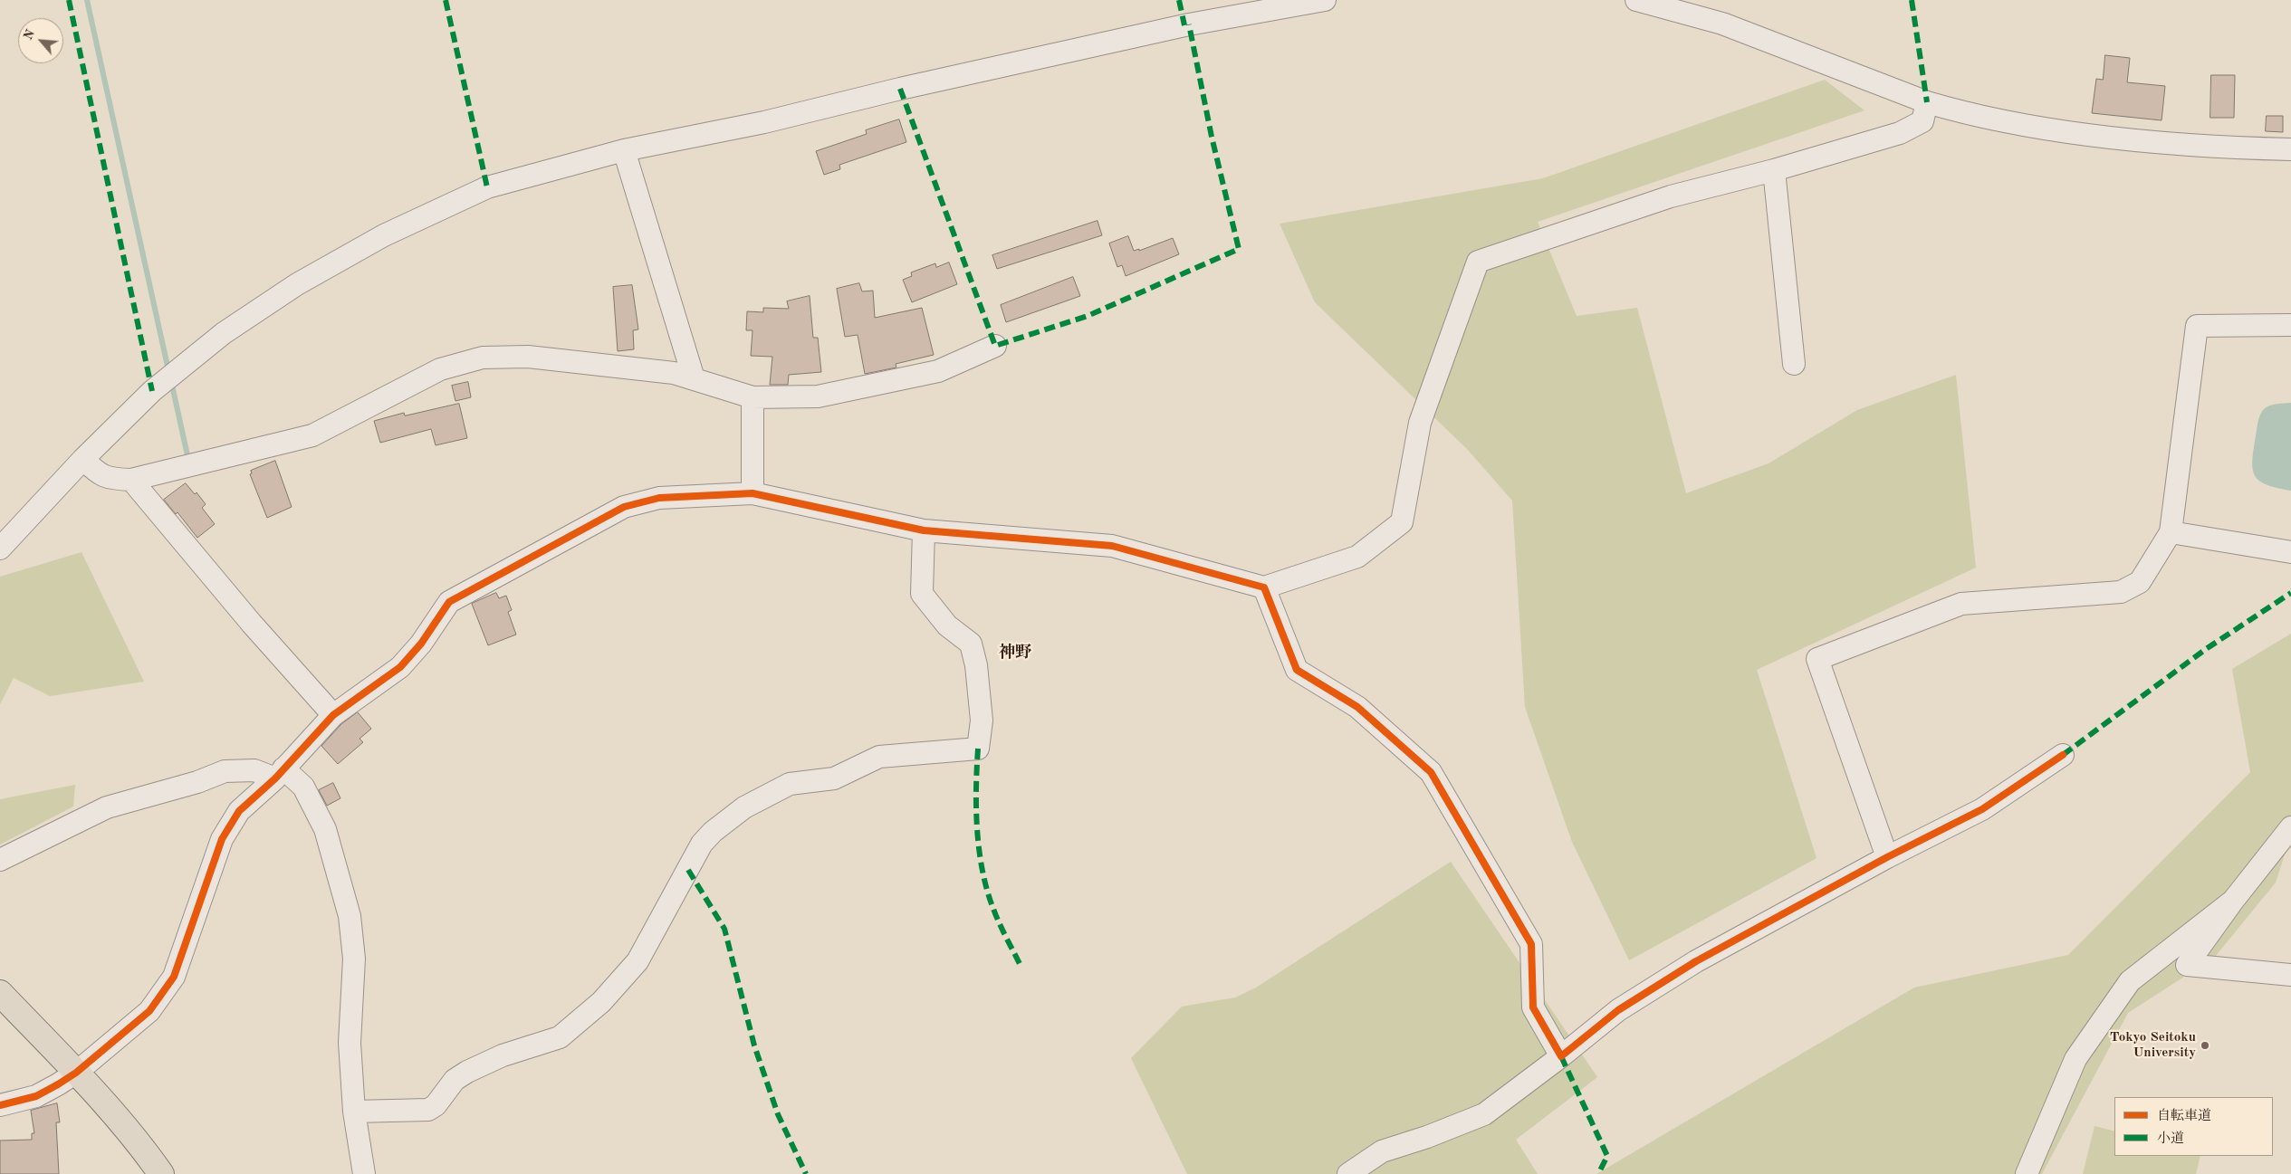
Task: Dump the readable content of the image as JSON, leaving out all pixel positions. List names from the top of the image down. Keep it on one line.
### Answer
{"districts":["神野"],"places":["Tokyo Seitoku University"],"legend":["自転車道","小道"],"north":"top left"}
